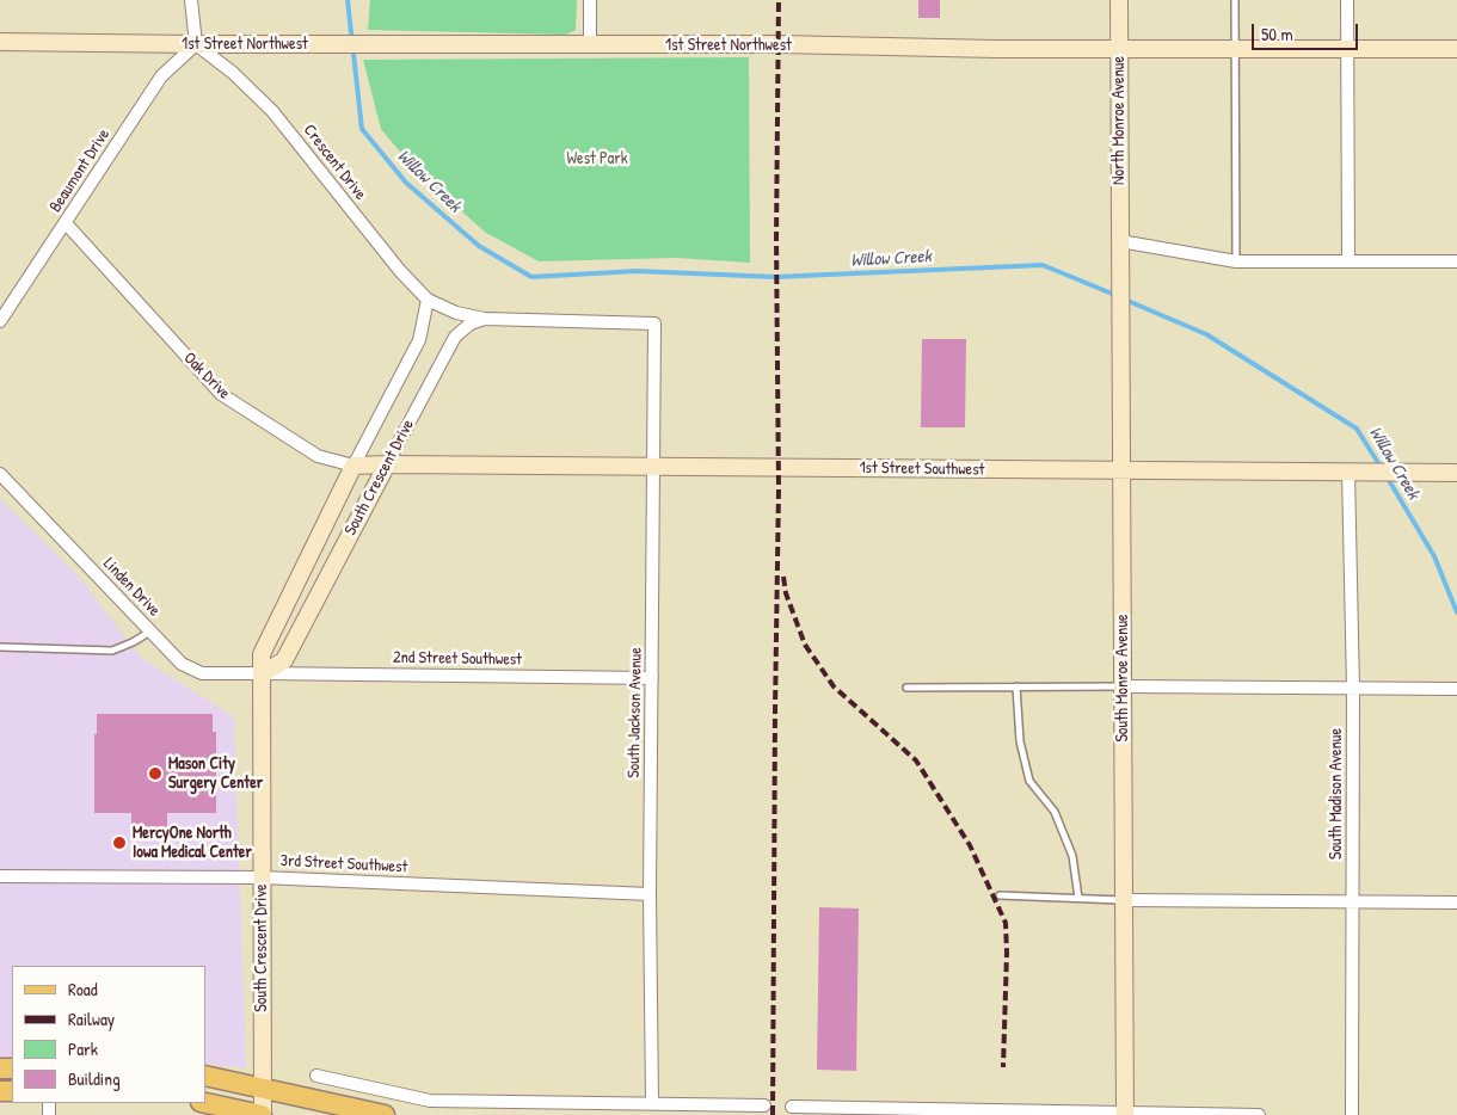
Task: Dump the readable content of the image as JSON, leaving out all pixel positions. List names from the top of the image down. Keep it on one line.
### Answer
{"streets":{"main road":["1st Street Northwest","North Monroe Avenue","Oak Drive","1st Street Southwest","South Crescent Drive","South Monroe Avenue"],"street":["Crescent Drive","Beaumont Drive","Linden Drive","2nd Street Southwest","South Jackson Avenue","South Madison Avenue","3rd Street Southwest"]},"crossings":[["1st Street Northwest","North Monroe Avenue"],["1st Street Northwest","Crescent Drive"],["1st Street Northwest","Beaumont Drive"],["North Monroe Avenue","South Monroe Avenue"],["Crescent Drive","Beaumont Drive"],["Crescent Drive","South Crescent Drive"],["Crescent Drive","South Jackson Avenue"],["Beaumont Drive","Oak Drive"],["Oak Drive","1st Street Southwest"],["Oak Drive","South Crescent Drive"],["1st Street Southwest","South Crescent Drive"],["1st Street Southwest","South Monroe Avenue"],["1st Street Southwest","South Jackson Avenue"],["1st Street Southwest","South Madison Avenue"],["South Crescent Drive","Linden Drive"],["South Crescent Drive","2nd Street Southwest"],["South Crescent Drive","3rd Street Southwest"],["Linden Drive","2nd Street Southwest"],["2nd Street Southwest","South Jackson Avenue"],["South Jackson Avenue","3rd Street Southwest"]],"water":["Willow Creek"],"parks":["West Park"],"places":["Mason City Surgery Center","MercyOne North Iowa Medical Center"],"legend":["Road","Railway","Park","Building"],"scale_bar":"50 m"}
